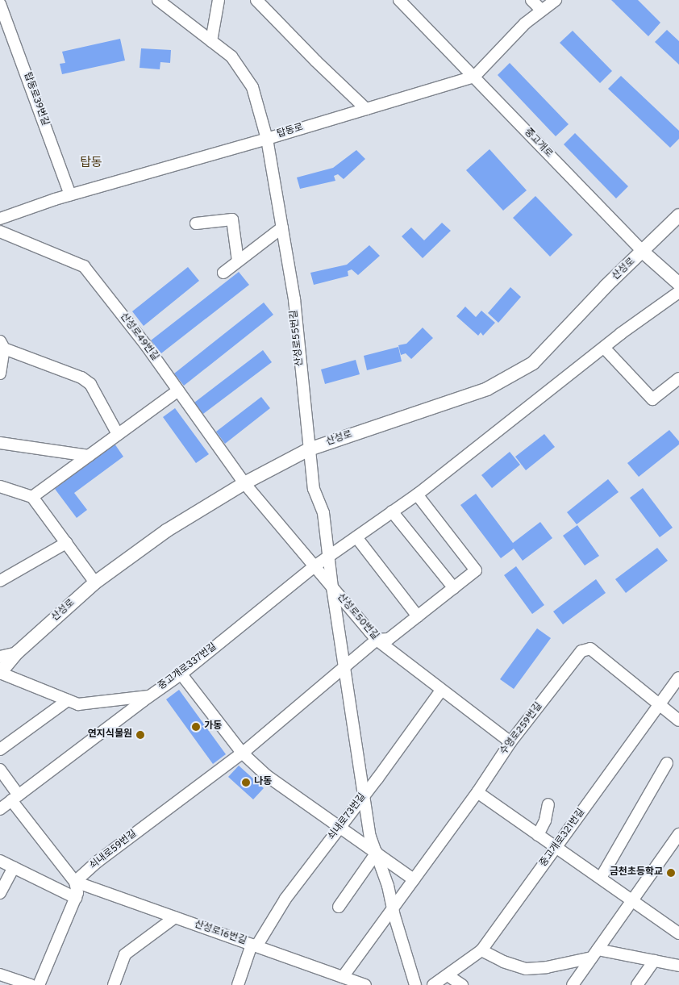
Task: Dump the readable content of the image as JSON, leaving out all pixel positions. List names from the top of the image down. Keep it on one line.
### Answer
{"streets":{"street":["탑동로39번길","탑동로","중고개로","산성로","산성로49번길","산성로55번길","산성로50번길","중고개로337번길","수영로259번길","쇠내로73번길","중고개로321번길","쇠내로59번길","산성로16번길"]},"crossings":[["탑동로39번길","탑동로"],["탑동로","중고개로"],["탑동로","산성로55번길"],["중고개로","산성로"],["산성로","산성로49번길"],["산성로","산성로55번길"],["산성로","산성로50번길"],["산성로49번길","산성로50번길"],["산성로55번길","산성로50번길"],["산성로55번길","중고개로337번길"],["산성로50번길","중고개로337번길"],["산성로50번길","수영로259번길"],["산성로50번길","쇠내로73번길"],["산성로50번길","쇠내로59번길"],["중고개로337번길","쇠내로59번길"],["수영로259번길","중고개로321번길"],["수영로259번길","산성로16번길"],["쇠내로73번길","산성로16번길"],["쇠내로59번길","산성로16번길"]],"districts":["탑동"],"places":["가동","연지식물원","나동","금천초등학교"]}
